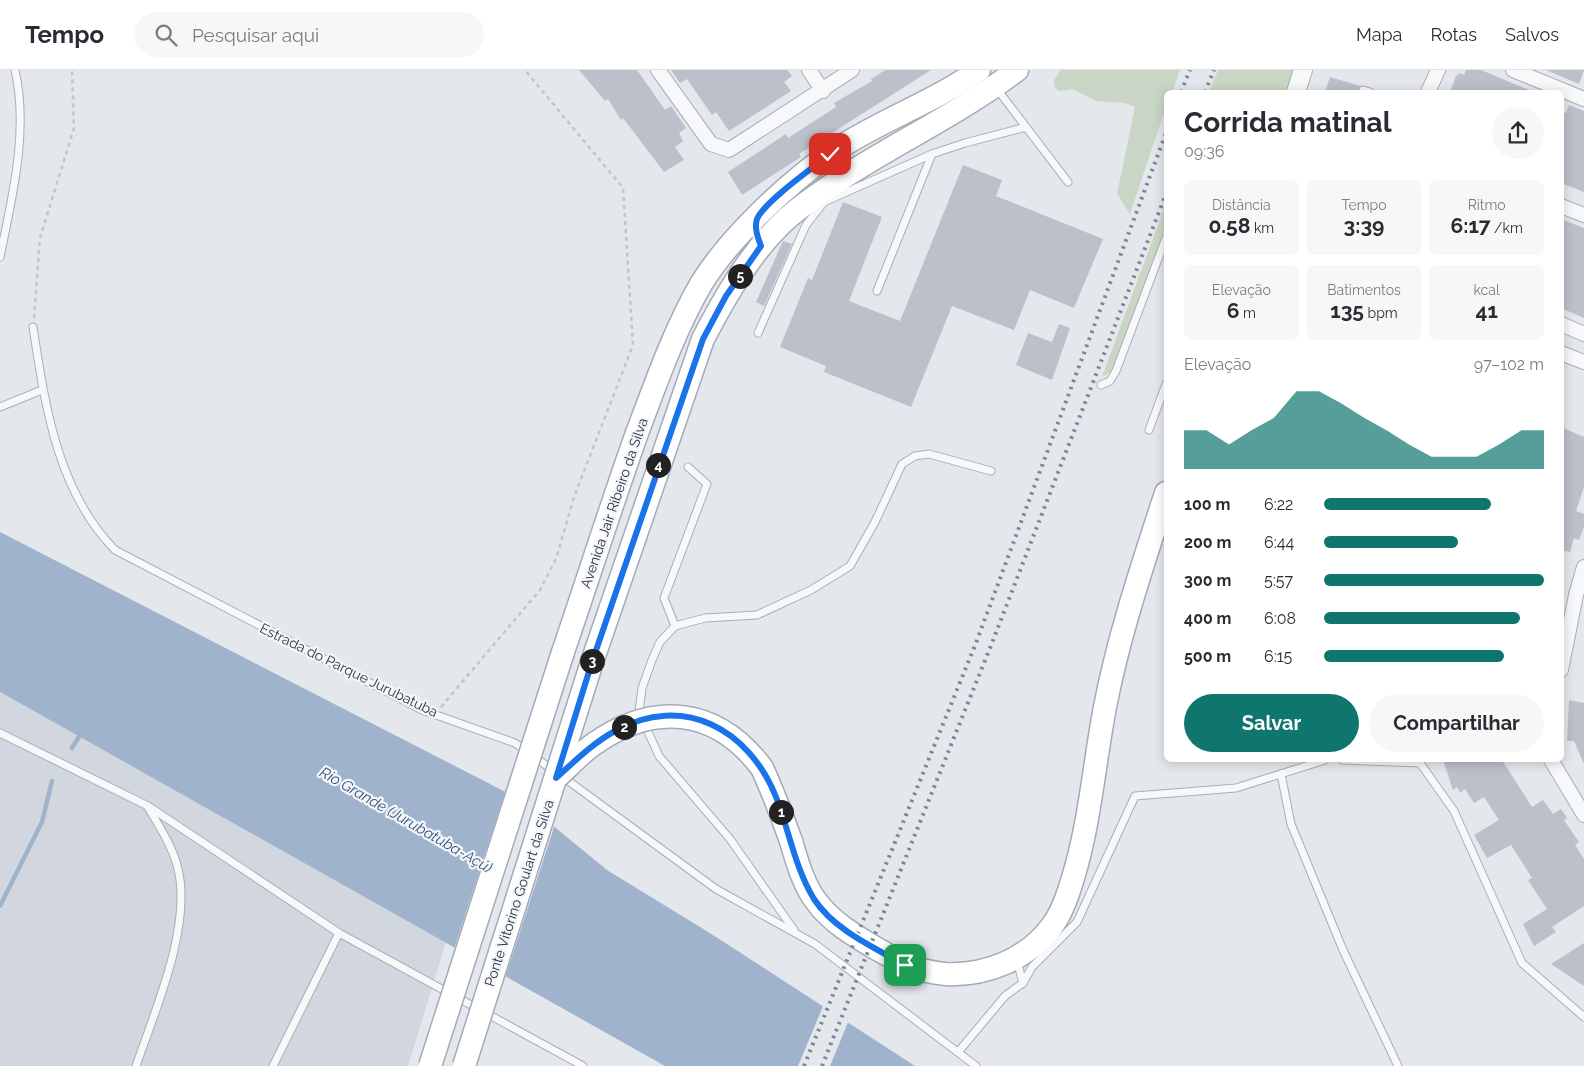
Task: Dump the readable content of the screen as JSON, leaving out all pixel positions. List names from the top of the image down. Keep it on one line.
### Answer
{"streets":{"main road":["Avenida Jair Ribeiro da Silva","Ponte Vitorino Goulart da Silva"],"lane":["Estrada do Parque Jurubatuba"]},"water":["Rio Grande (Jurubatuba-Açú)"],"page":{"header":"Tempo","search":"Pesquisar aqui","nav":["Mapa","Rotas","Salvos"],"heading":["Corrida matinal","09:36"],"stats":[["Distância","0.58 km"],["Tempo","3:39"],["Ritmo","6:17 /km"],["Elevação","6 m"],["Batimentos","135 bpm"],["kcal","41"]],"pins":["5","4","3","2","1"],"chart":["Elevação","97–102 m"],"list":[{"name":"100 m","note":"6:22"},{"name":"200 m","note":"6:44"},{"name":"300 m","note":"5:57"},{"name":"400 m","note":"6:08"},{"name":"500 m","note":"6:15"}],"buttons":["Salvar","Compartilhar"]}}
